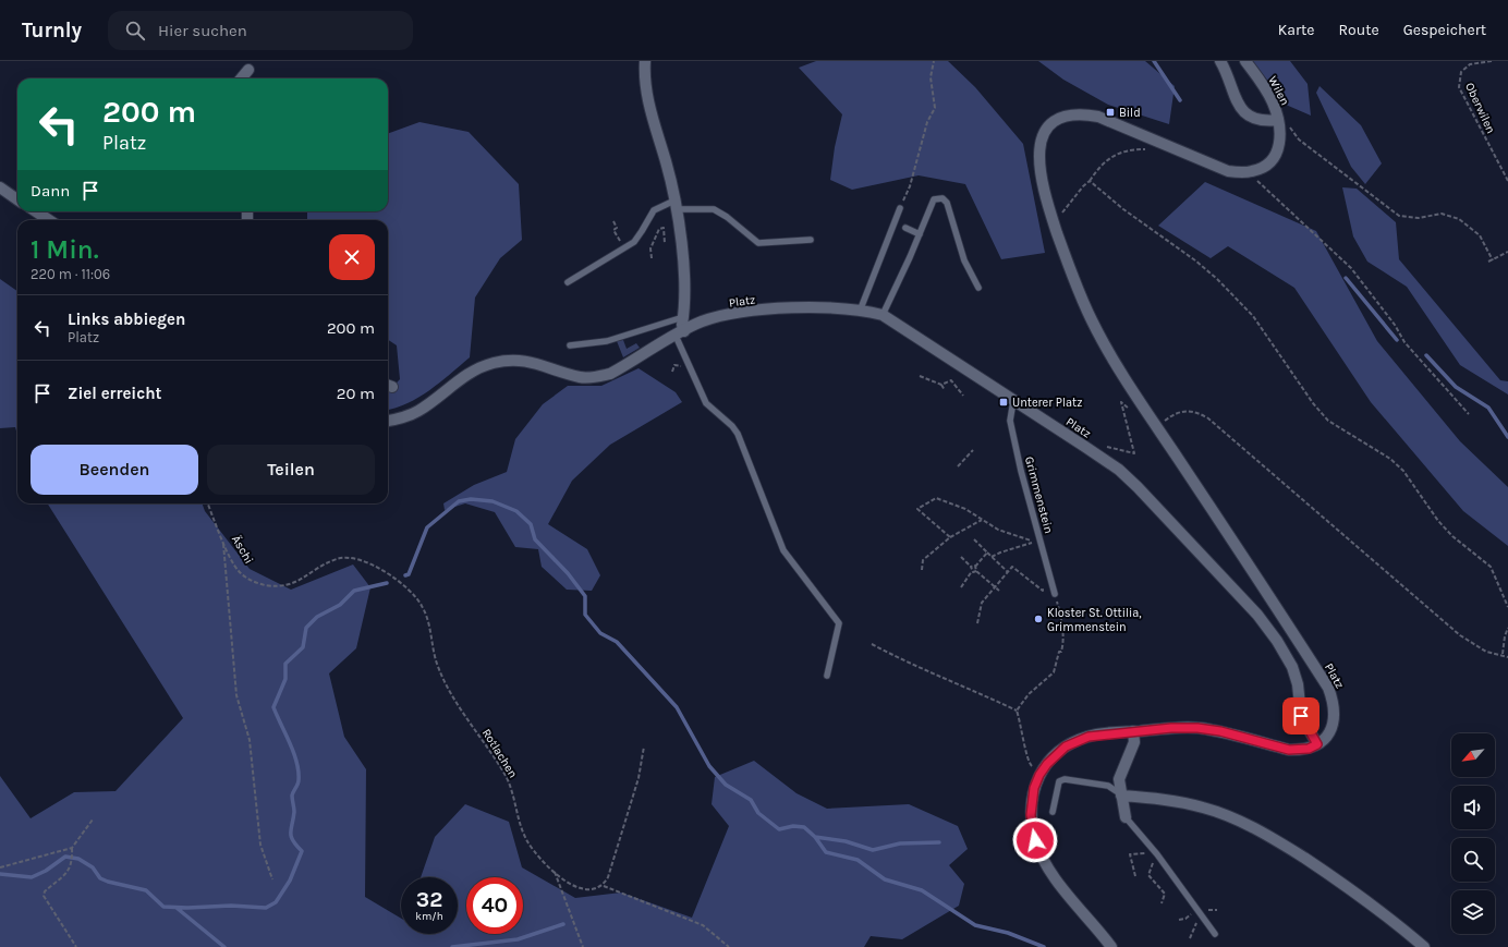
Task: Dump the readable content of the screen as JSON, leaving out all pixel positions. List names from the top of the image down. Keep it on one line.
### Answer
{"streets":{"street":["Wilen","Platz"],"lane":["Grimmenstein"],"path":["Oberwilen","Äschi","Rotlachen"]},"crossings":[["Platz","Grimmenstein"],["Äschi","Rotlachen"]],"places":{"transit":["Bild","Unterer Platz"],"other":["Kloster St. Ottilia, Grimmenstein"]},"north":"bottom left","page":{"header":"Turnly","search":"Hier suchen","nav":["Karte","Route","Gespeichert"],"turn":["200 m","Platz"],"then":"Dann","heading":["1 Min.","220 m · 11:06"],"list":[{"name":"Links abbiegen","note":"Platz","value":"200 m"},{"name":"Ziel erreicht","value":"20 m"}],"buttons":["Beenden","Teilen"],"speed":"32 km/h","limit":"40"}}
